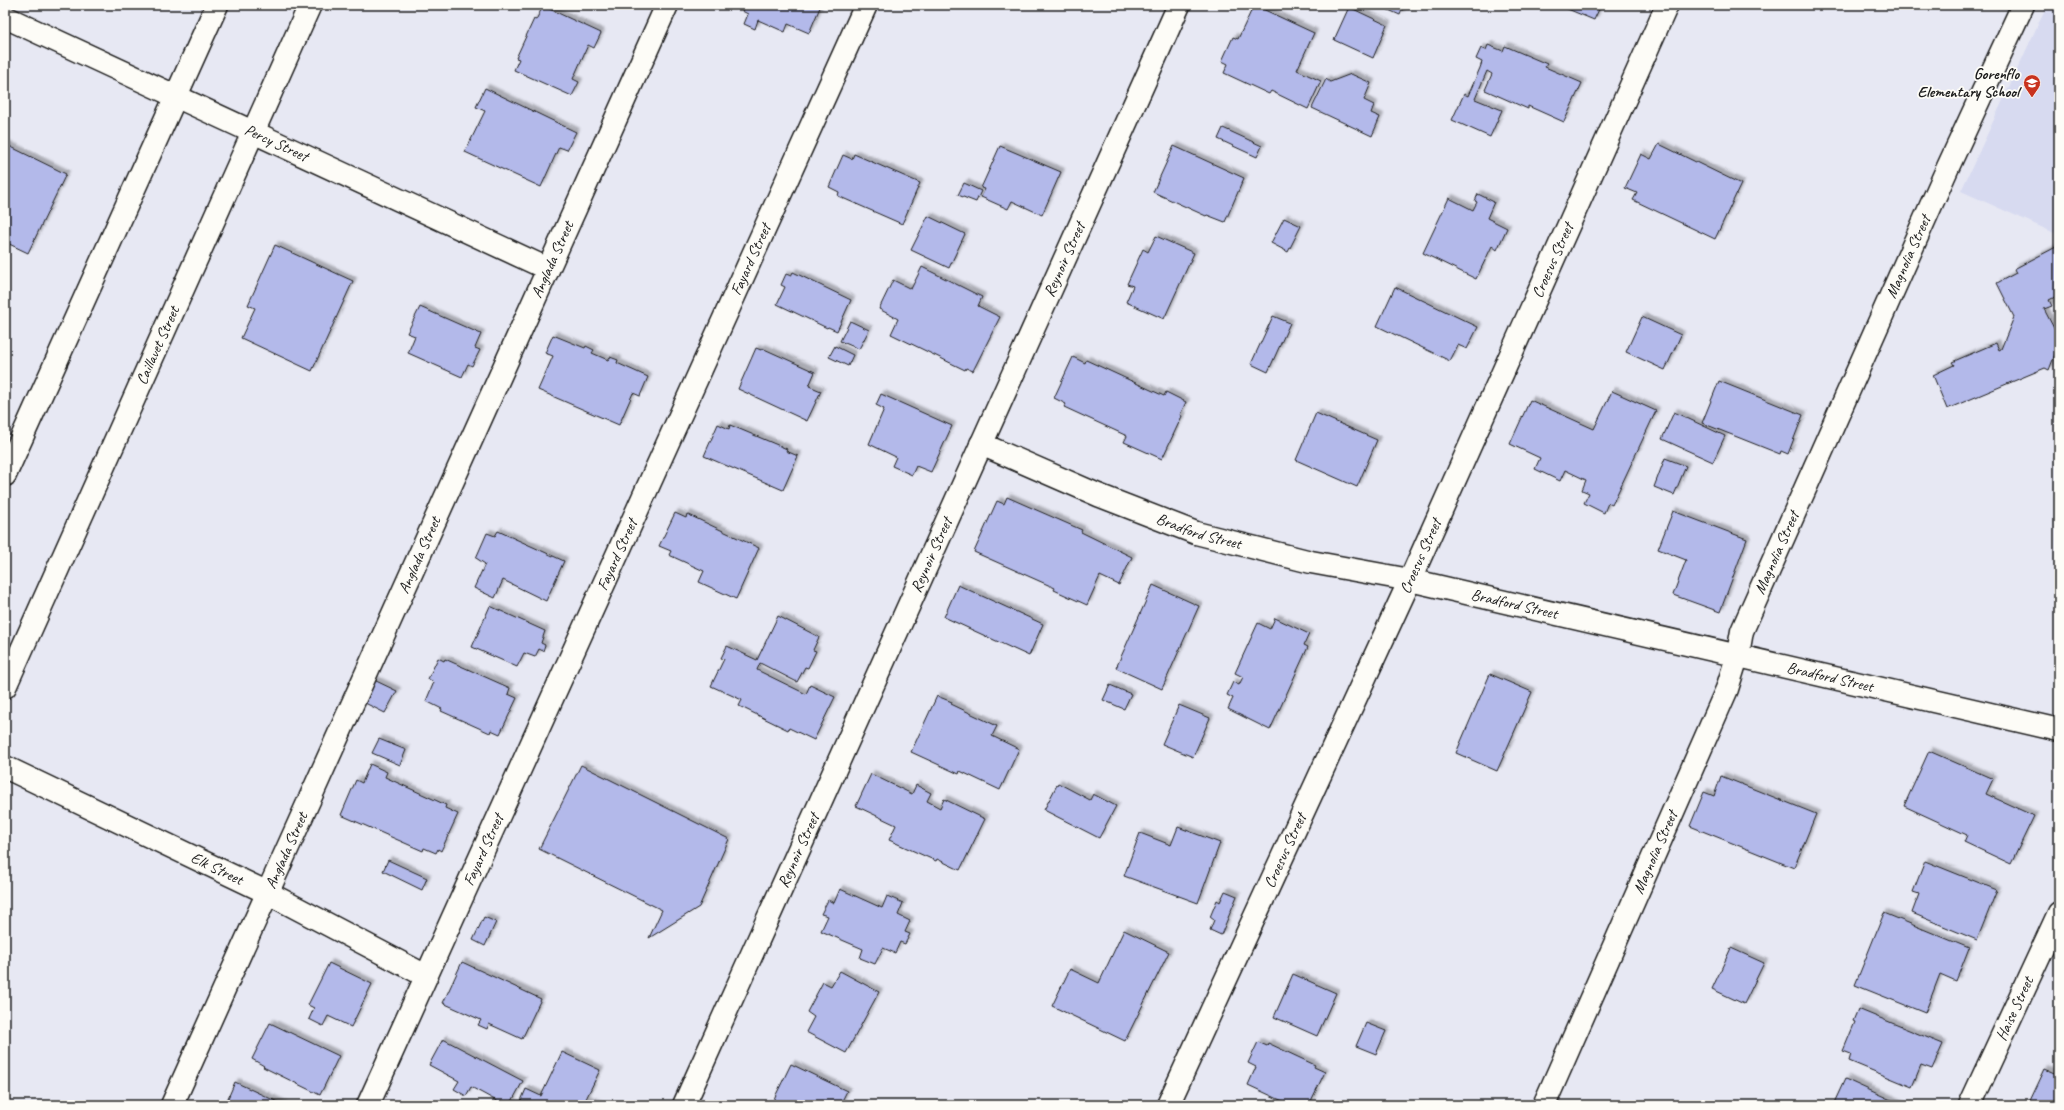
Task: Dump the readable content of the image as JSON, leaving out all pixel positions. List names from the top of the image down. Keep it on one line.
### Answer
{"streets":{"street":["Percy Street","Magnolia Street","Reynoir Street","Anglada Street","Fayard Street","Croesus Street","Caillavet Street","Bradford Street","Elk Street","Haise Street"]},"crossings":[["Percy Street","Anglada Street"],["Percy Street","Caillavet Street"],["Magnolia Street","Bradford Street"],["Reynoir Street","Bradford Street"],["Anglada Street","Elk Street"],["Fayard Street","Elk Street"],["Croesus Street","Bradford Street"]],"places":{"school or university":["Gorenflo Elementary School"]}}
